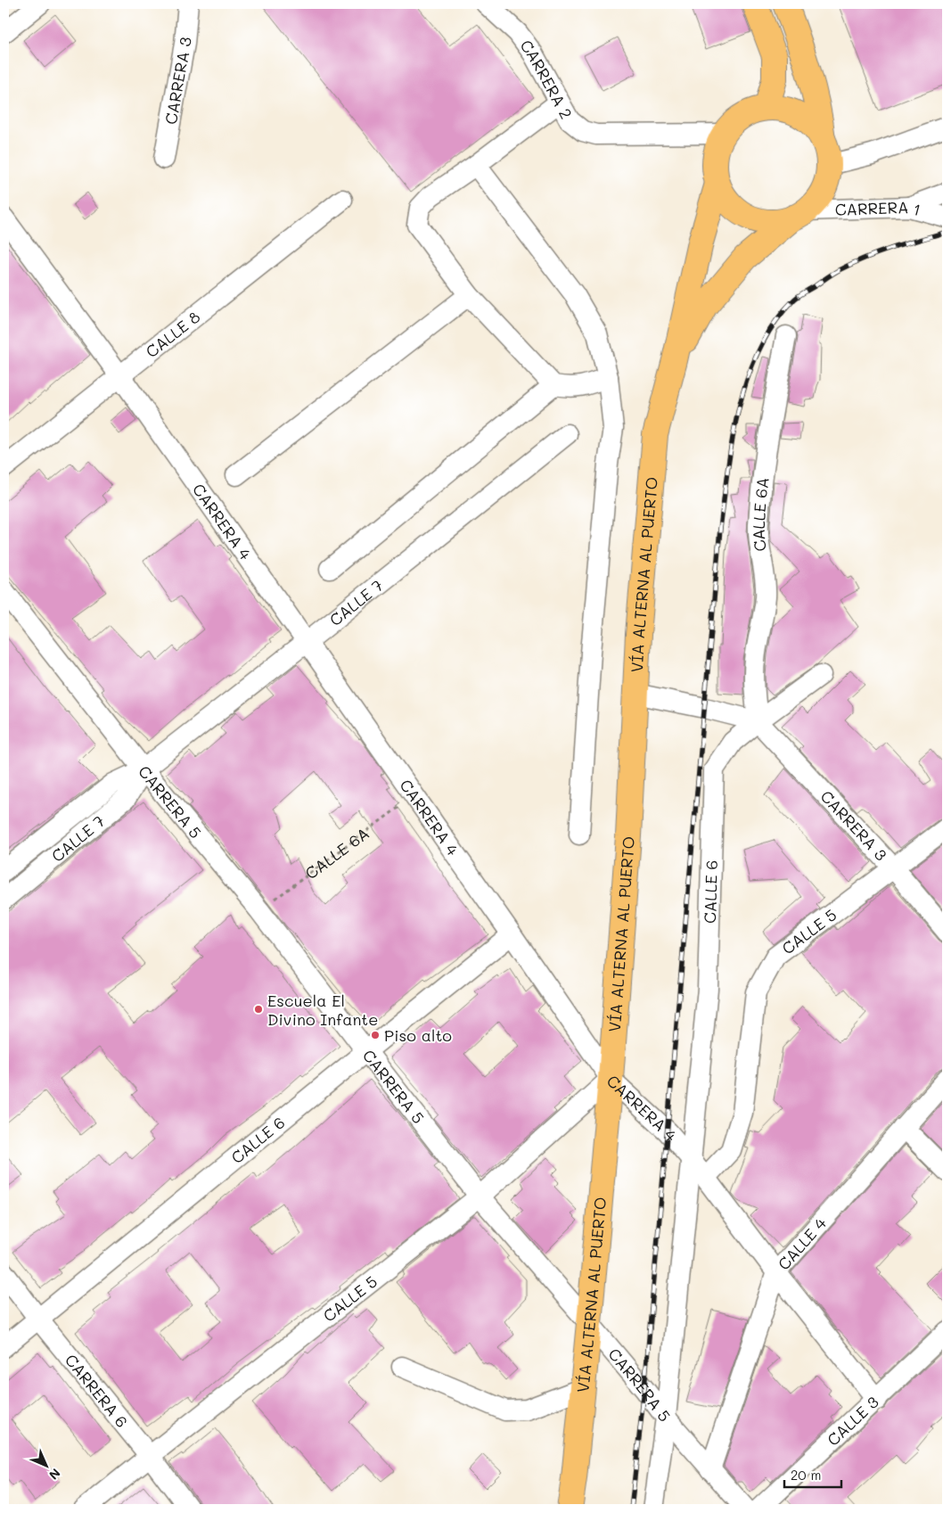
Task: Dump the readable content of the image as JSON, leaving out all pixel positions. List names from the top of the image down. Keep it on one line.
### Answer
{"streets":{"main road":["CARRERA 1","VÍA ALTERNA AL PUERTO"],"street":["CARRERA 2","CARRERA 3","CALLE 8","CALLE 6A","CARRERA 4","CALLE 7","CARRERA 5","CALLE 6","CALLE 5","CALLE 4","CARRERA 6","CALLE 3"]},"crossings":[["CARRERA 2","CARRERA 1"],["CARRERA 2","VÍA ALTERNA AL PUERTO"],["CARRERA 3","CALLE 6A"],["CARRERA 3","CALLE 6"],["CARRERA 3","CALLE 5"],["CARRERA 1","VÍA ALTERNA AL PUERTO"],["CALLE 8","CARRERA 4"],["CALLE 6A","CARRERA 4"],["CALLE 6A","CARRERA 5"],["CALLE 6A","CALLE 6"],["CARRERA 4","VÍA ALTERNA AL PUERTO"],["CARRERA 4","CALLE 7"],["CARRERA 4","CALLE 6"],["CARRERA 4","CALLE 5"],["CARRERA 4","CALLE 4"],["CARRERA 4","CALLE 3"],["VÍA ALTERNA AL PUERTO","CARRERA 5"],["VÍA ALTERNA AL PUERTO","CALLE 5"],["CALLE 7","CARRERA 5"],["CARRERA 5","CALLE 6"],["CARRERA 5","CALLE 5"],["CARRERA 5","CALLE 4"],["CALLE 6","CARRERA 6"],["CALLE 5","CARRERA 6"]],"places":["Escuela El Divino Infante","Piso alto"],"scale_bar":"20 m","north":"bottom right"}
